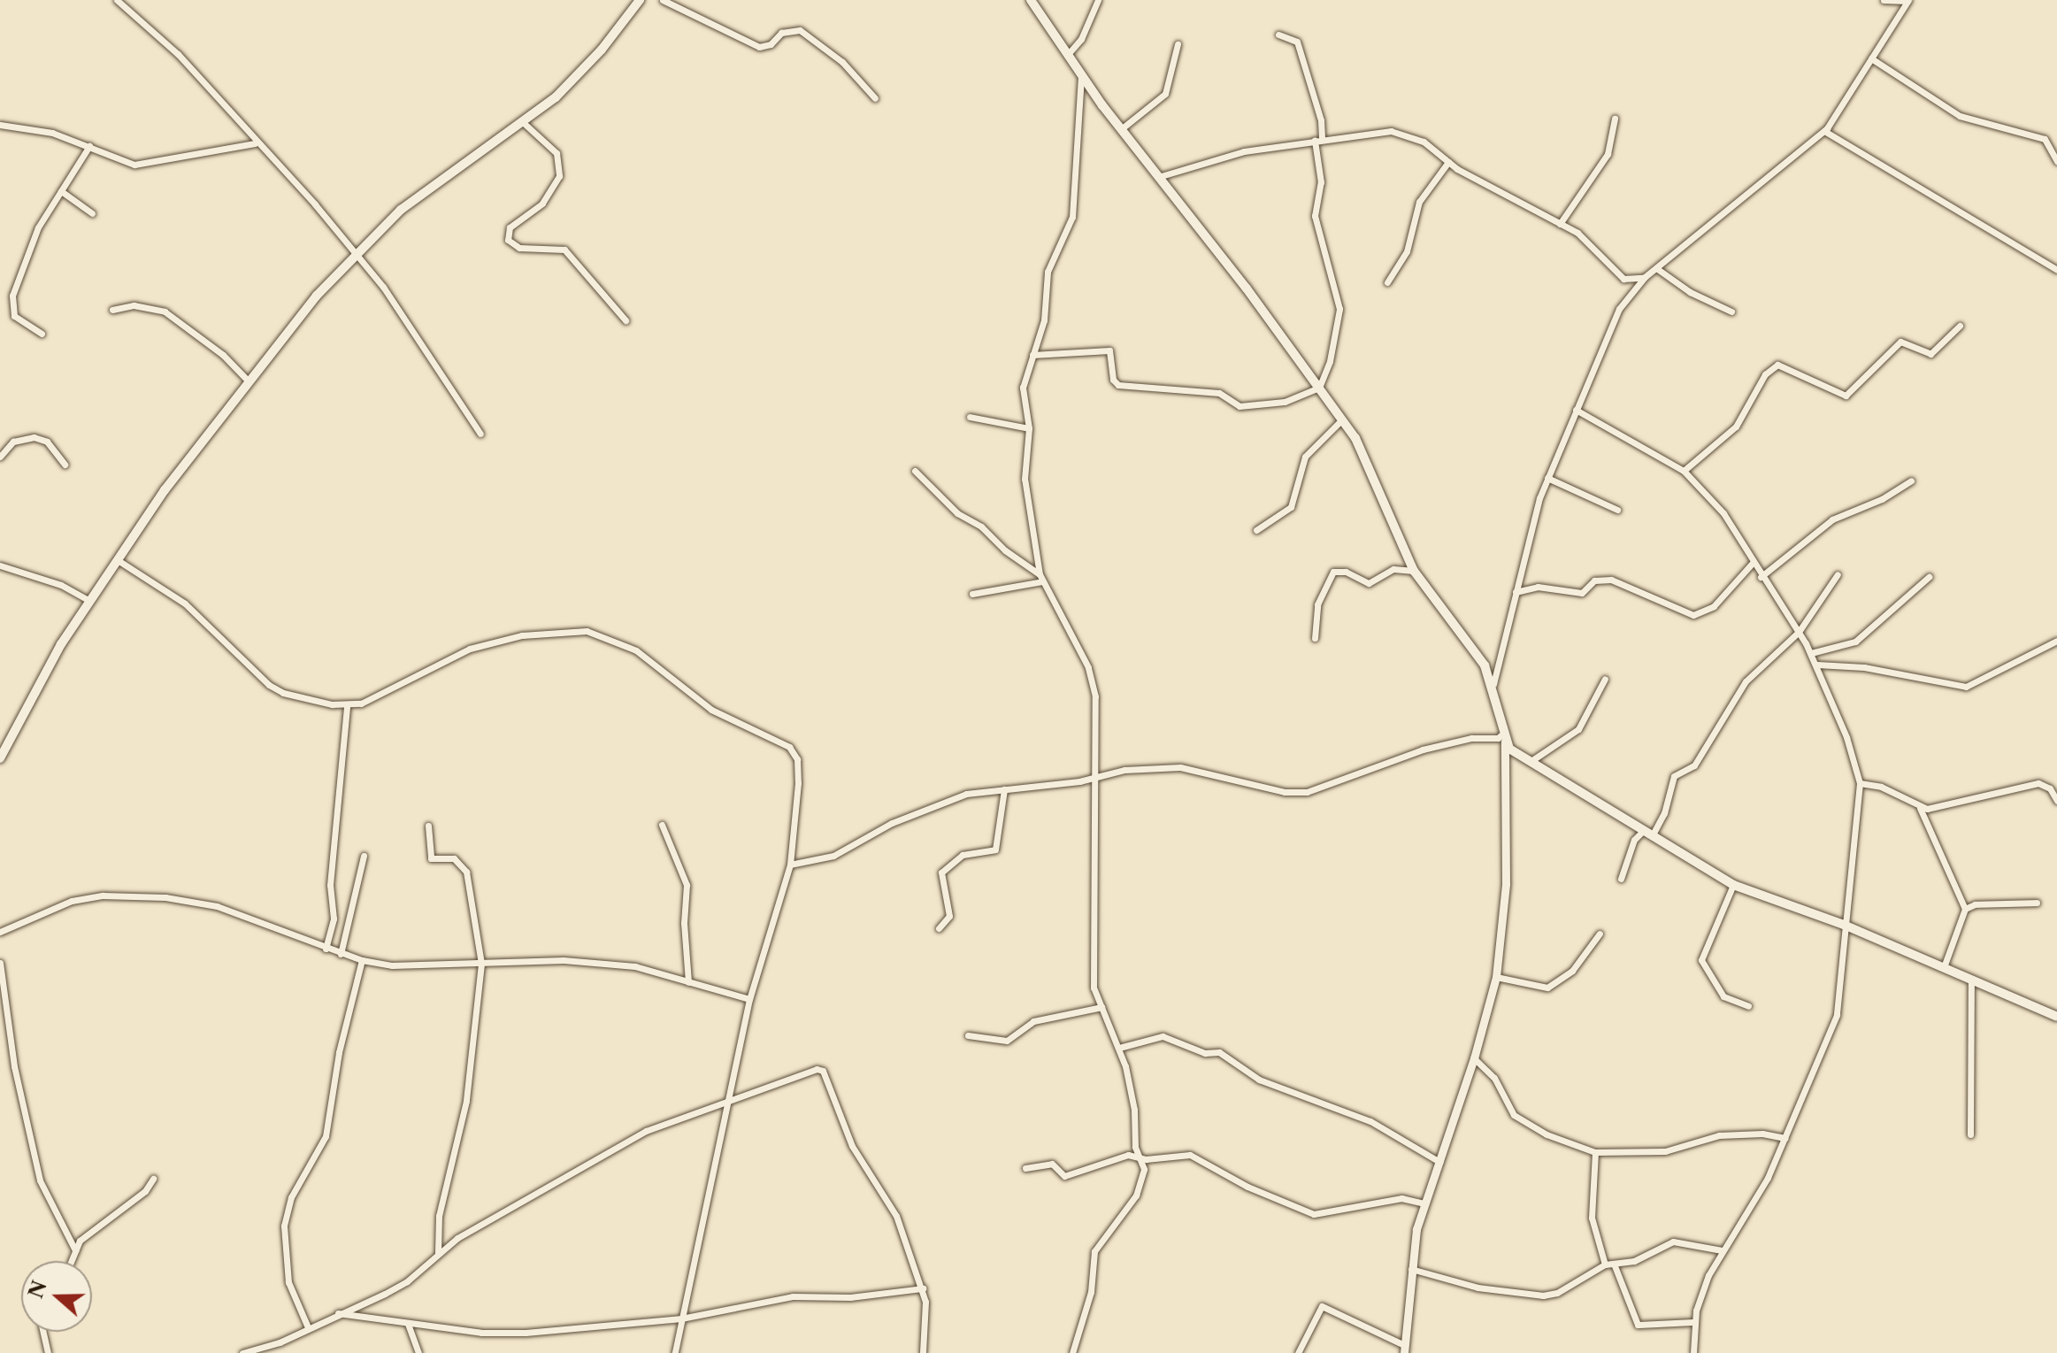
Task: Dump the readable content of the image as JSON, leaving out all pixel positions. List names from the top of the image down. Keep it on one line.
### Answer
{"north":"left"}
